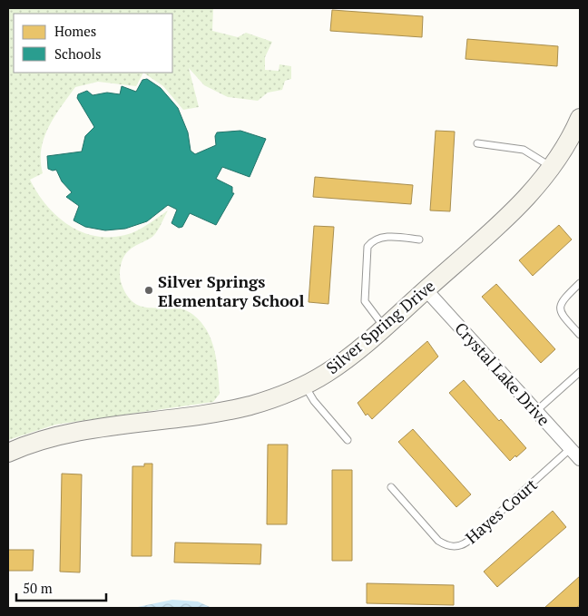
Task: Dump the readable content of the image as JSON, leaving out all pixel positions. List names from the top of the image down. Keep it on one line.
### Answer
{"streets":{"street":["Silver Spring Drive","Crystal Lake Drive"],"lane":["Hayes Court"]},"crossings":[["Silver Spring Drive","Crystal Lake Drive"],["Crystal Lake Drive","Hayes Court"]],"places":["Silver Springs Elementary School"],"legend":["Homes","Schools"],"scale_bar":"50 m"}
